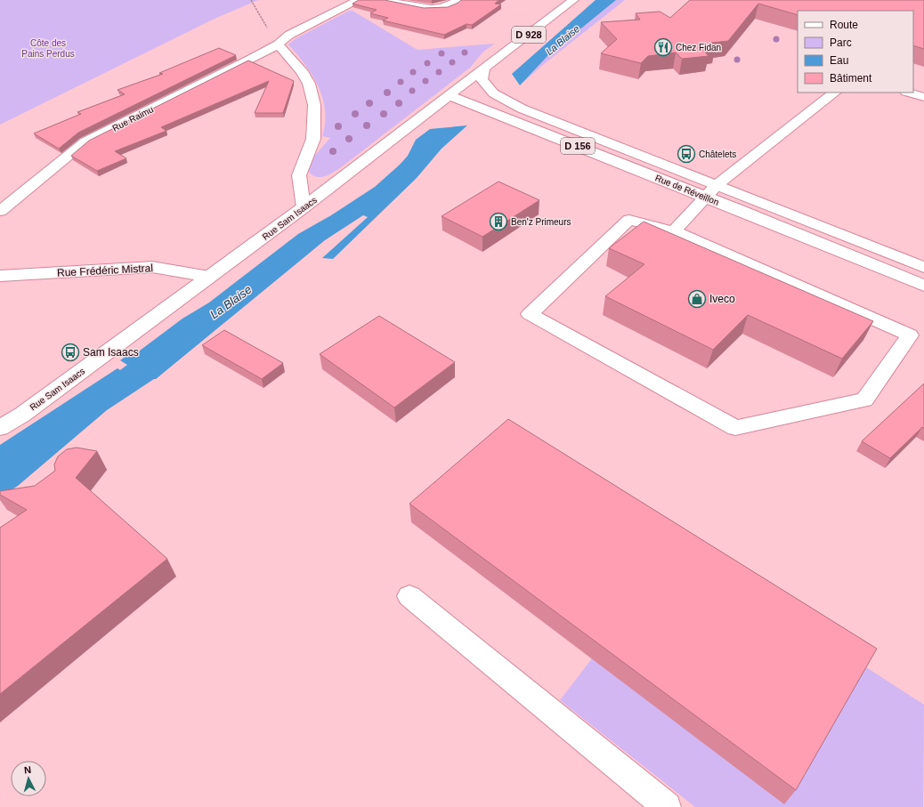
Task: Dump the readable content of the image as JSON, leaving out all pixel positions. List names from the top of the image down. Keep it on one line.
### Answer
{"streets":{"main road":["D 928","Rue Raimu","D 156","Rue de Réveillon","Rue Sam Isaacs","Rue Frédéric Mistral"]},"crossings":[["Rue de Réveillon","Rue Sam Isaacs"],["Rue Sam Isaacs","Rue Frédéric Mistral"]],"water":["La Blaise"],"parks":["Côte des Pains Perdus"],"places":{"restaurant":["Chez Fidan"],"bus stop":["Châtelets","Sam Isaacs"],"building":["Ben'z Primeurs"],"shop":["Iveco"]},"legend":["Route","Parc","Eau","Bâtiment"],"north":"top"}
